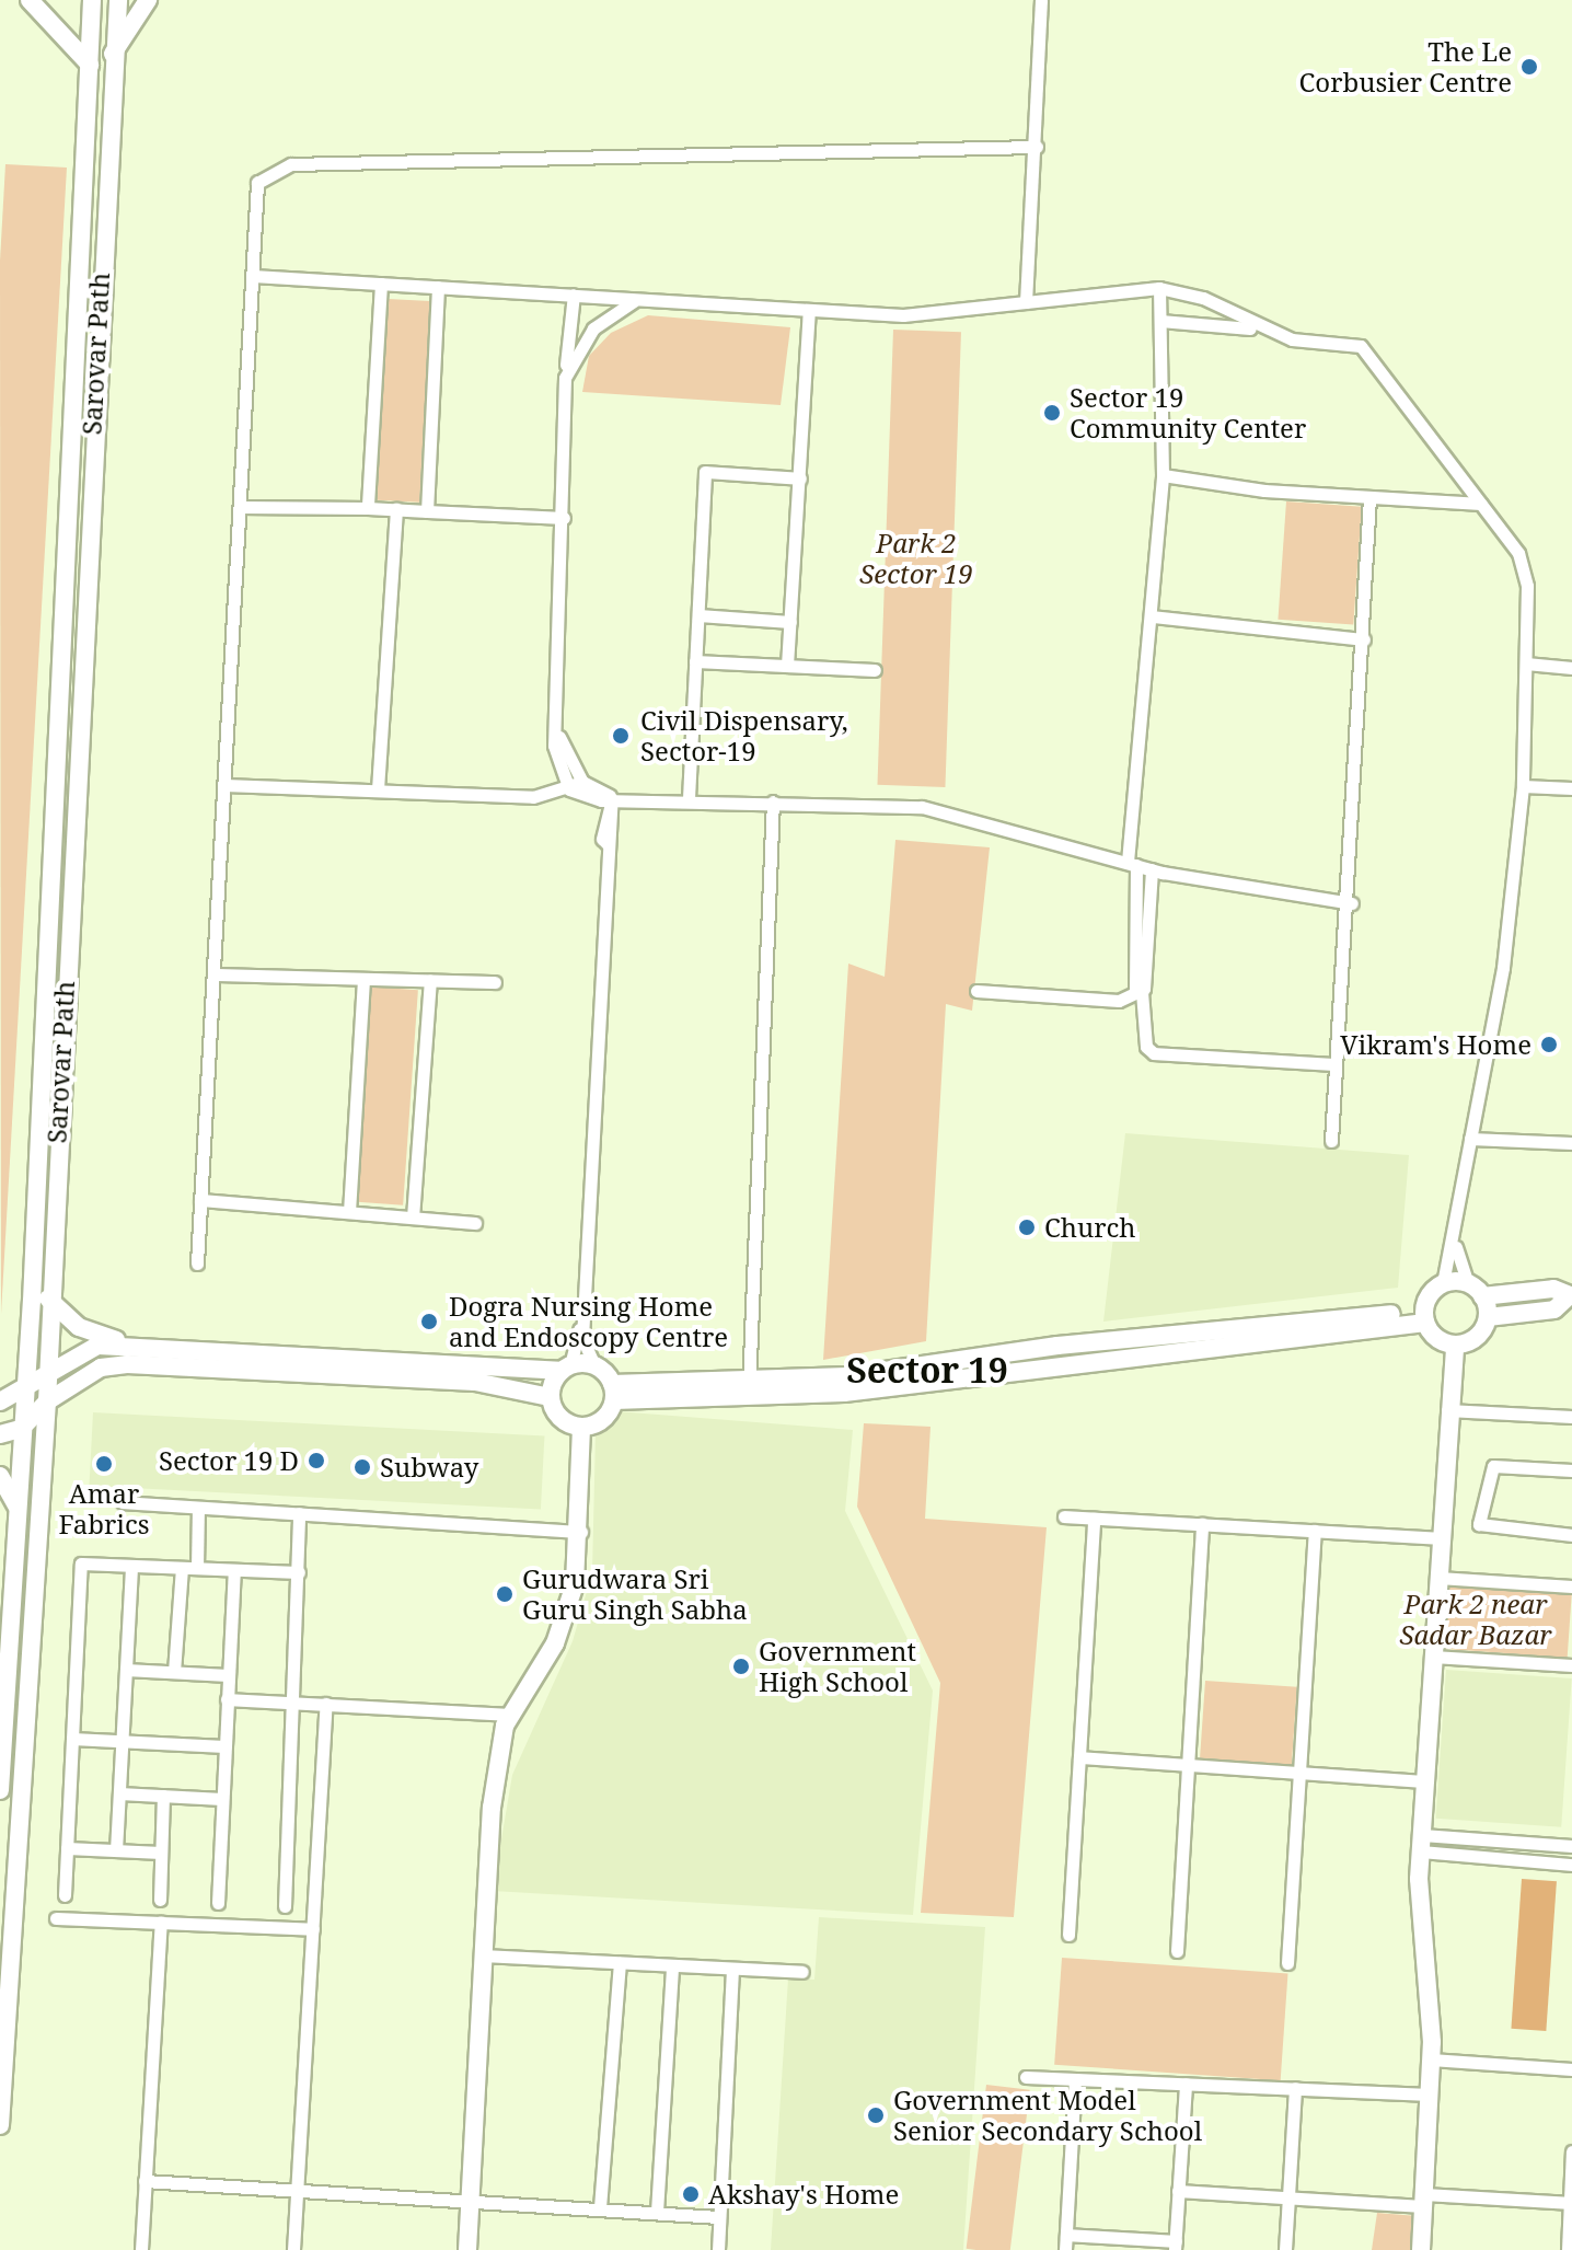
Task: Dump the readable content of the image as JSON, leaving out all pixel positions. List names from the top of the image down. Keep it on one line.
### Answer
{"streets":{"street":["Sarovar Path"]},"districts":["Sector 19"],"parks":["Park 2 Sector 19","Park 2 near Sadar Bazar"],"places":["The Le Corbusier Centre","Sector 19 Community Center","Civil Dispensary, Sector-19","Vikram's Home","Church","Dogra Nursing Home and Endoscopy Centre","Sector 19 D","Amar Fabrics","Subway","Gurudwara Sri Guru Singh Sabha","Government High School","Government Model Senior Secondary School","Akshay's Home"]}
